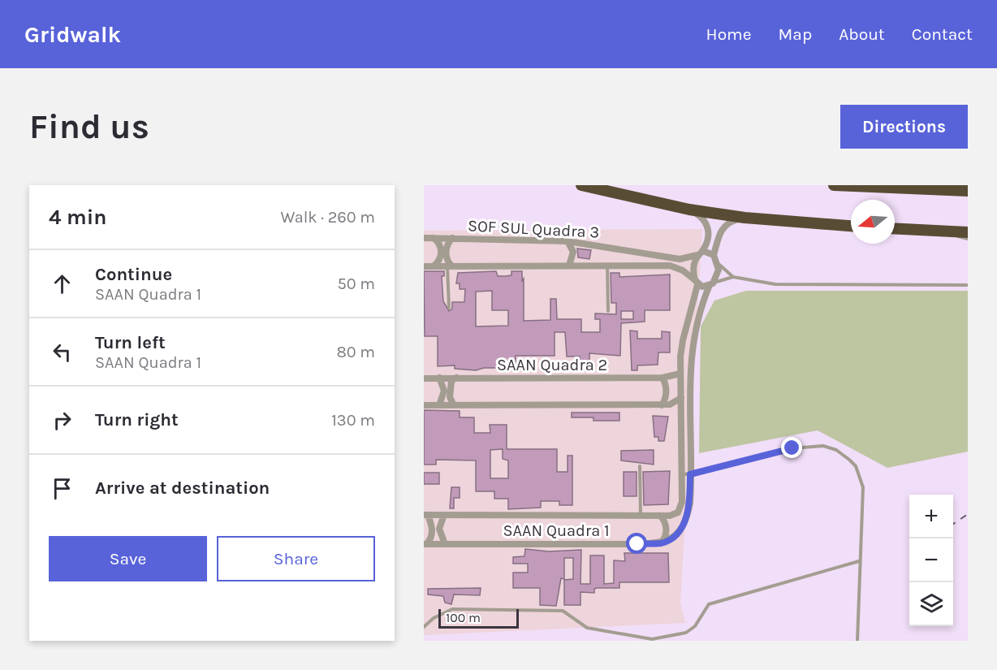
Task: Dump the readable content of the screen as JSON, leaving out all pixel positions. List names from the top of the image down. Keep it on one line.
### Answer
{"streets":{"street":["SOF SUL Quadra 3","SAAN Quadra 2","SAAN Quadra 1"]},"scale_bar":"100 m","north":"left","page":{"header":"Gridwalk","nav":["Home","Map","About","Contact"],"buttons":["Directions",["Save","Share"]],"title":"Find us","heading":["4 min","Walk · 260 m"],"list":[["Continue","SAAN Quadra 1","50 m"],["Turn left","SAAN Quadra 1","80 m"],["Turn right","130 m"],"Arrive at destination"],"map_buttons":["+","−"],"scale":"100 m"}}
